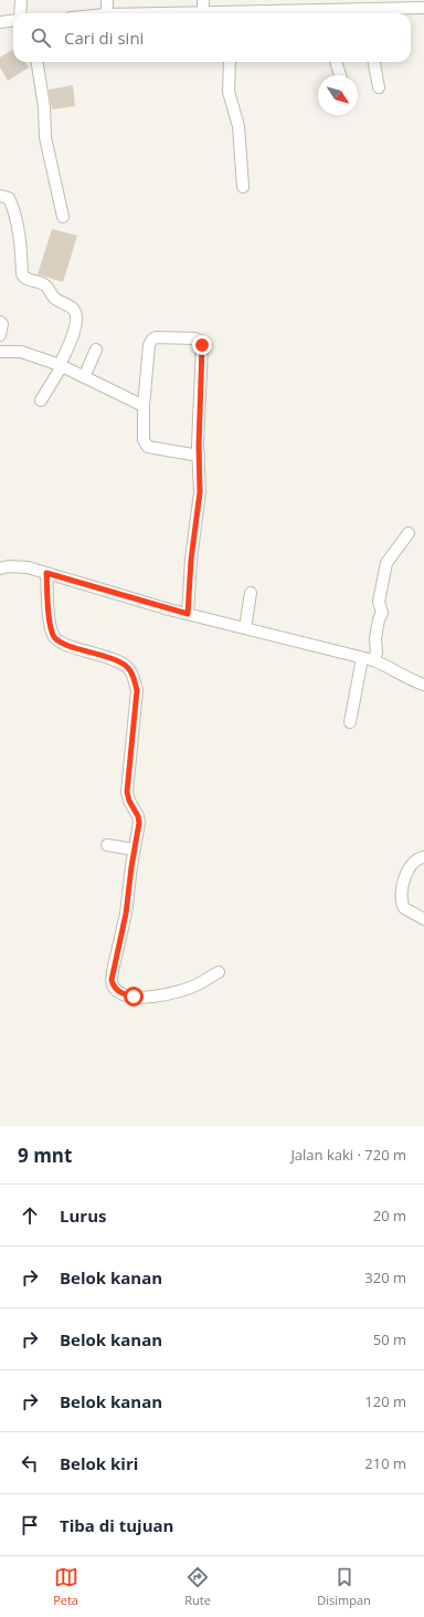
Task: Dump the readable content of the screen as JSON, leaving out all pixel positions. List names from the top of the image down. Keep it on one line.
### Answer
{"north":"bottom right","page":{"search":"Cari di sini","heading":["9 mnt","Jalan kaki · 720 m"],"list":[["Lurus","20 m"],["Belok kanan","320 m"],["Belok kanan","50 m"],["Belok kanan","120 m"],["Belok kiri","210 m"],"Tiba di tujuan"],"nav":["Peta","Rute","Disimpan"]}}
